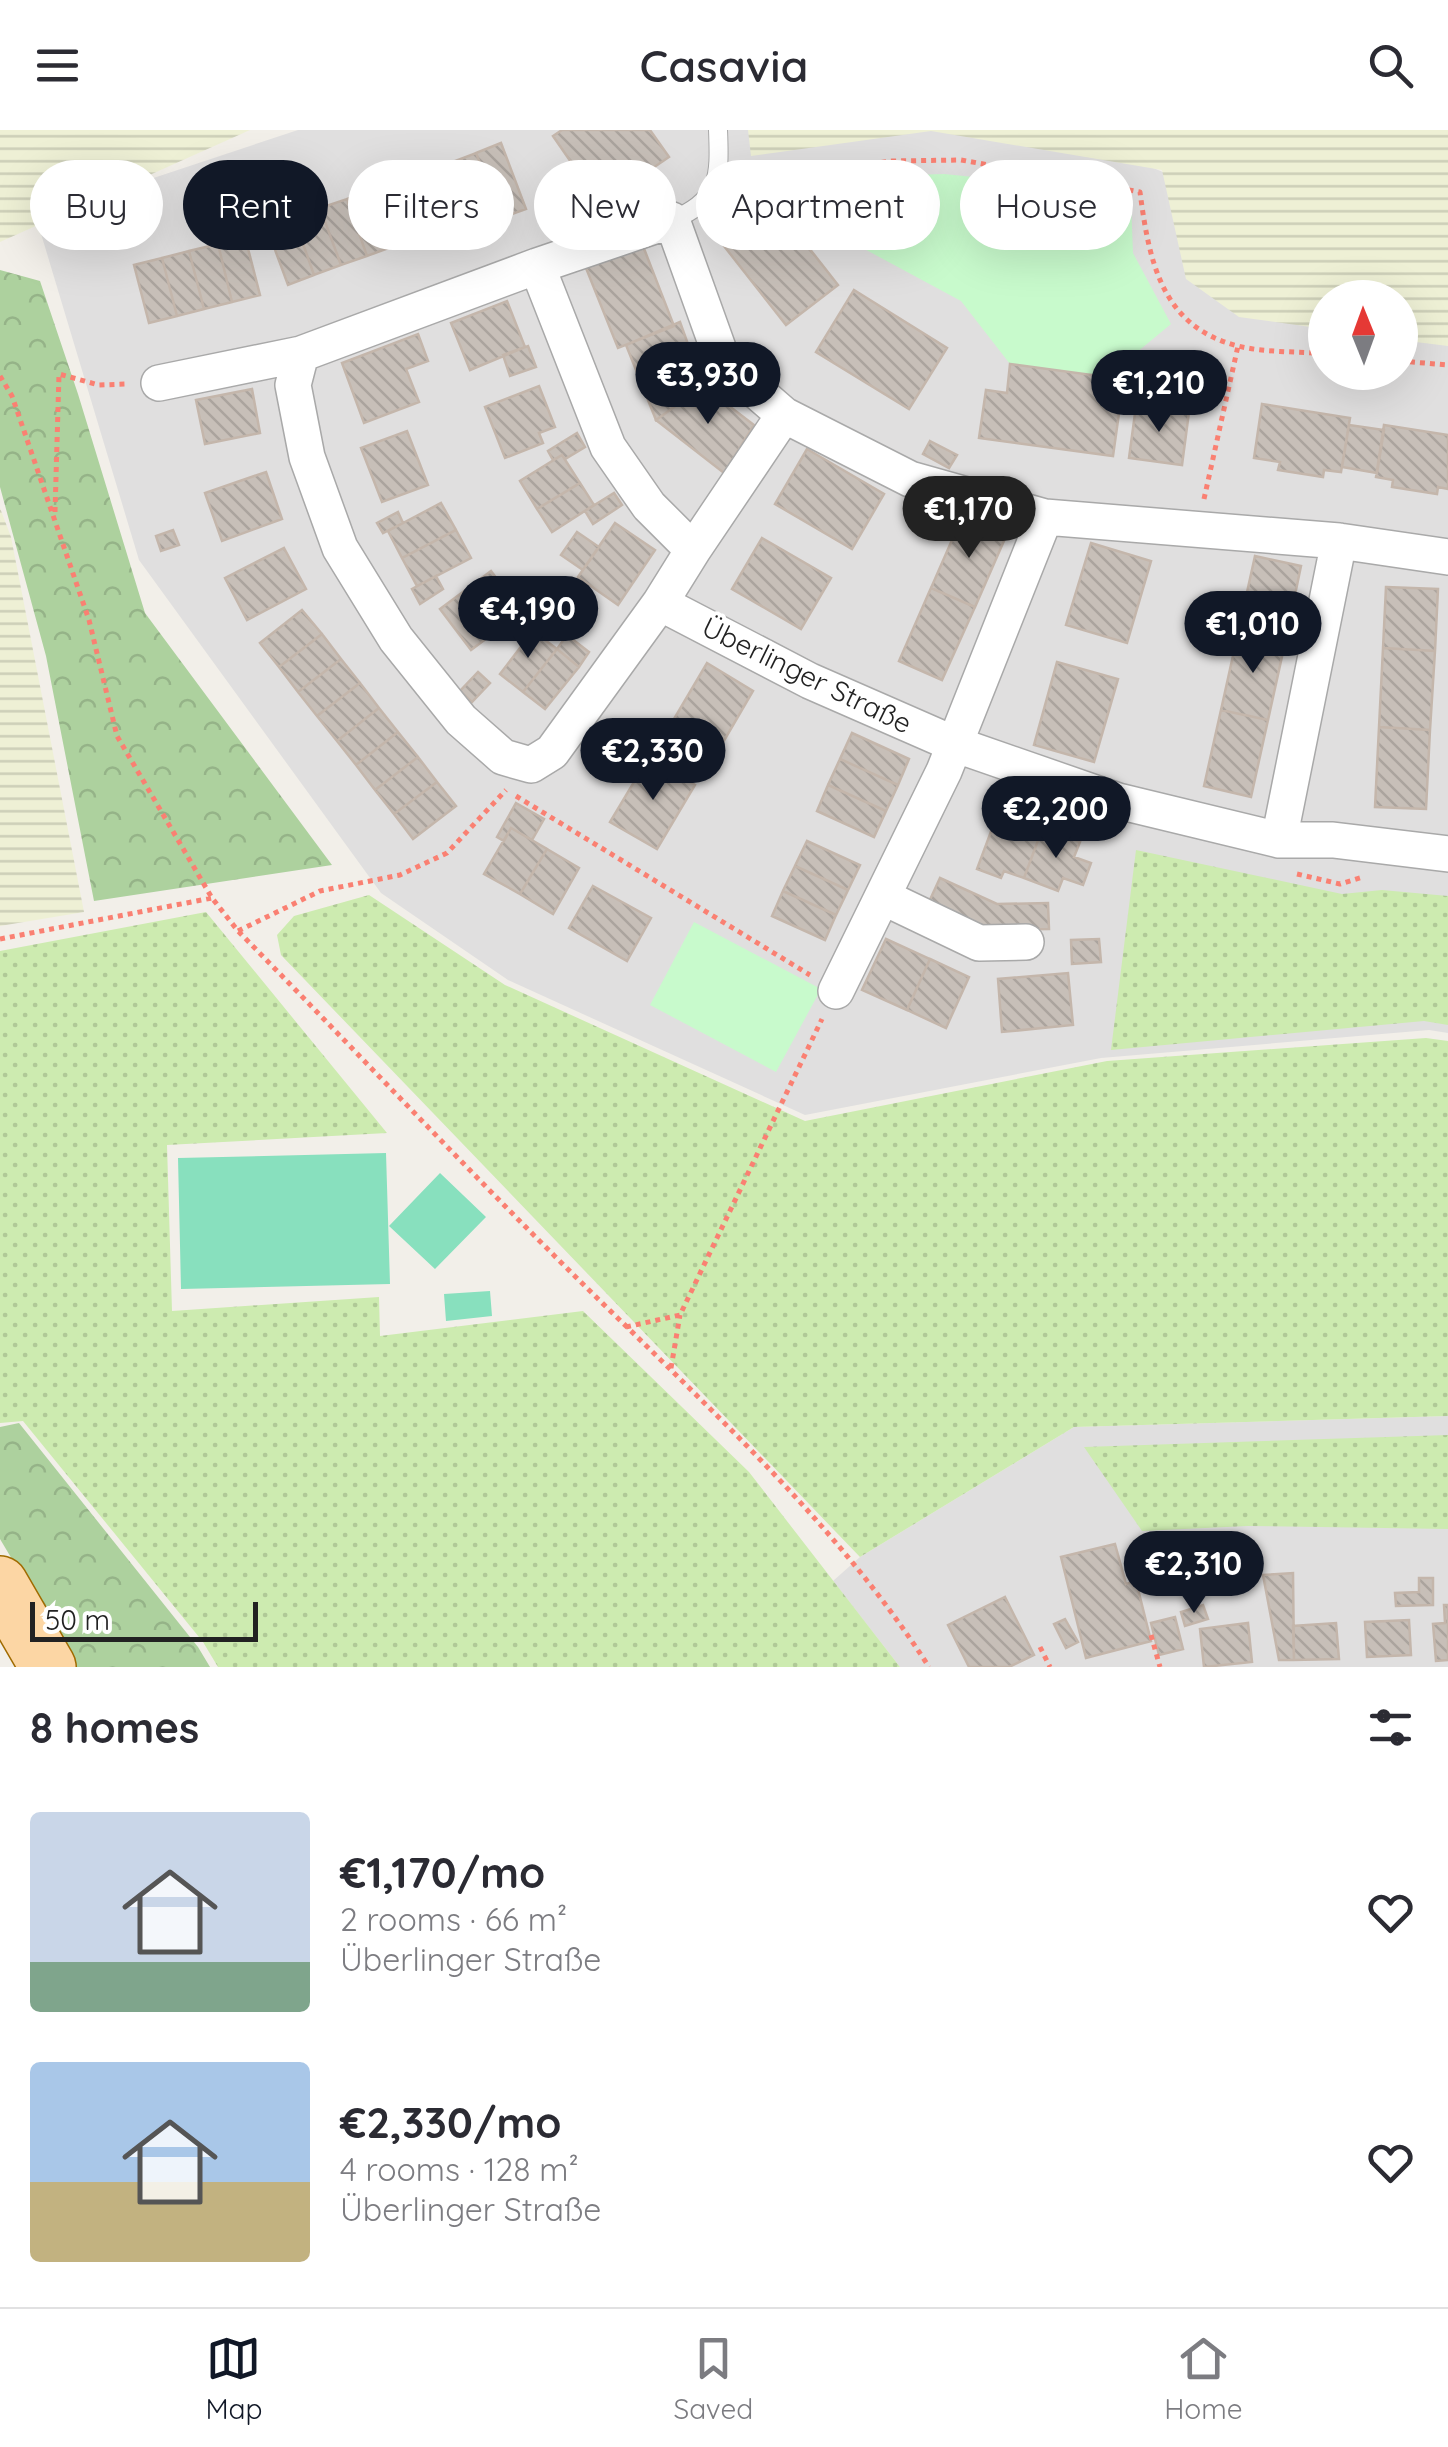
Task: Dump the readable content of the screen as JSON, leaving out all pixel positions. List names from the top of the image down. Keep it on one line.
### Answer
{"streets":{"street":["Überlinger Straße"]},"scale_bar":"50 m","north":"top","page":{"header":"Casavia","chip":["Buy","Rent","Filters","New","Apartment","House"],"price":["€3,930","€1,210","€1,170","€4,190","€1,010","€2,330","€2,200","€2,310"],"scale":"50 m","heading":"8 homes","list":[{"name":"€1,170/mo","note":"2 rooms · 66 m² · Überlinger Straße"},{"name":"€2,330/mo","note":"4 rooms · 128 m² · Überlinger Straße"}],"tabs":["Map","Saved","Home"]}}
